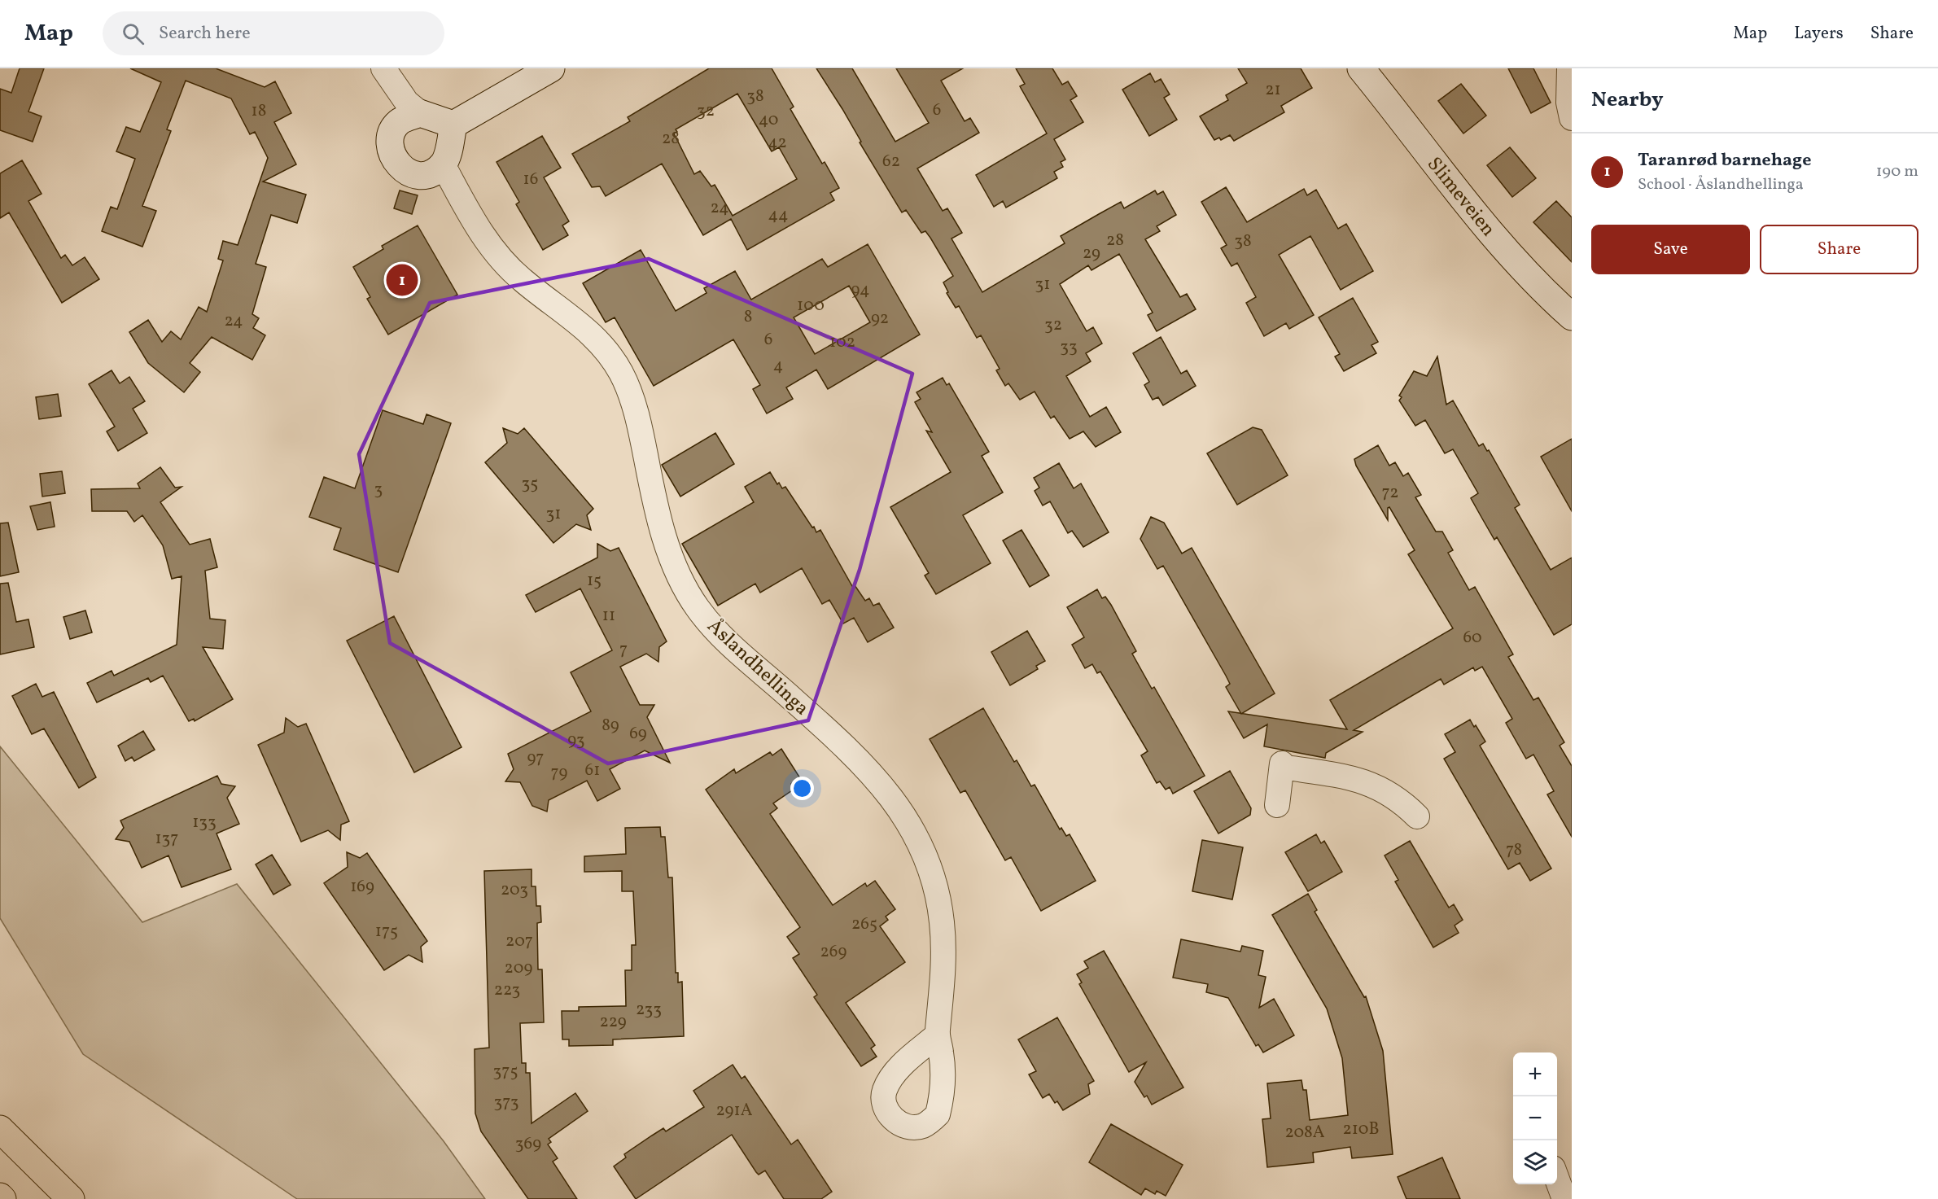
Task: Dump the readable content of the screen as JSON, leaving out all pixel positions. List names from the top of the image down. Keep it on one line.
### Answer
{"streets":{"street":["Slimeveien","Åslandhellinga"]},"house_numbers":["21","38","6","18","32","40","28","42","62","16","24","44","28","38","29","31","94","100","8","92","24","32","6","102","33","4","35","3","72","31","15","11","60","7","89","69","93","97","61","79","133","137","78","169","203","265","175","207","269","209","223","233","229","375","373","291A","210B","208A","369"],"page":{"header":"Map","search":"Search here","nav":["Map","Layers","Share"],"heading":"Nearby","list":[{"mark":"1","name":"Taranrød barnehage","note":"School · Åslandhellinga","value":"190 m"}],"buttons":["Save","Share"],"pins":"1","map_buttons":["+","−"]}}
